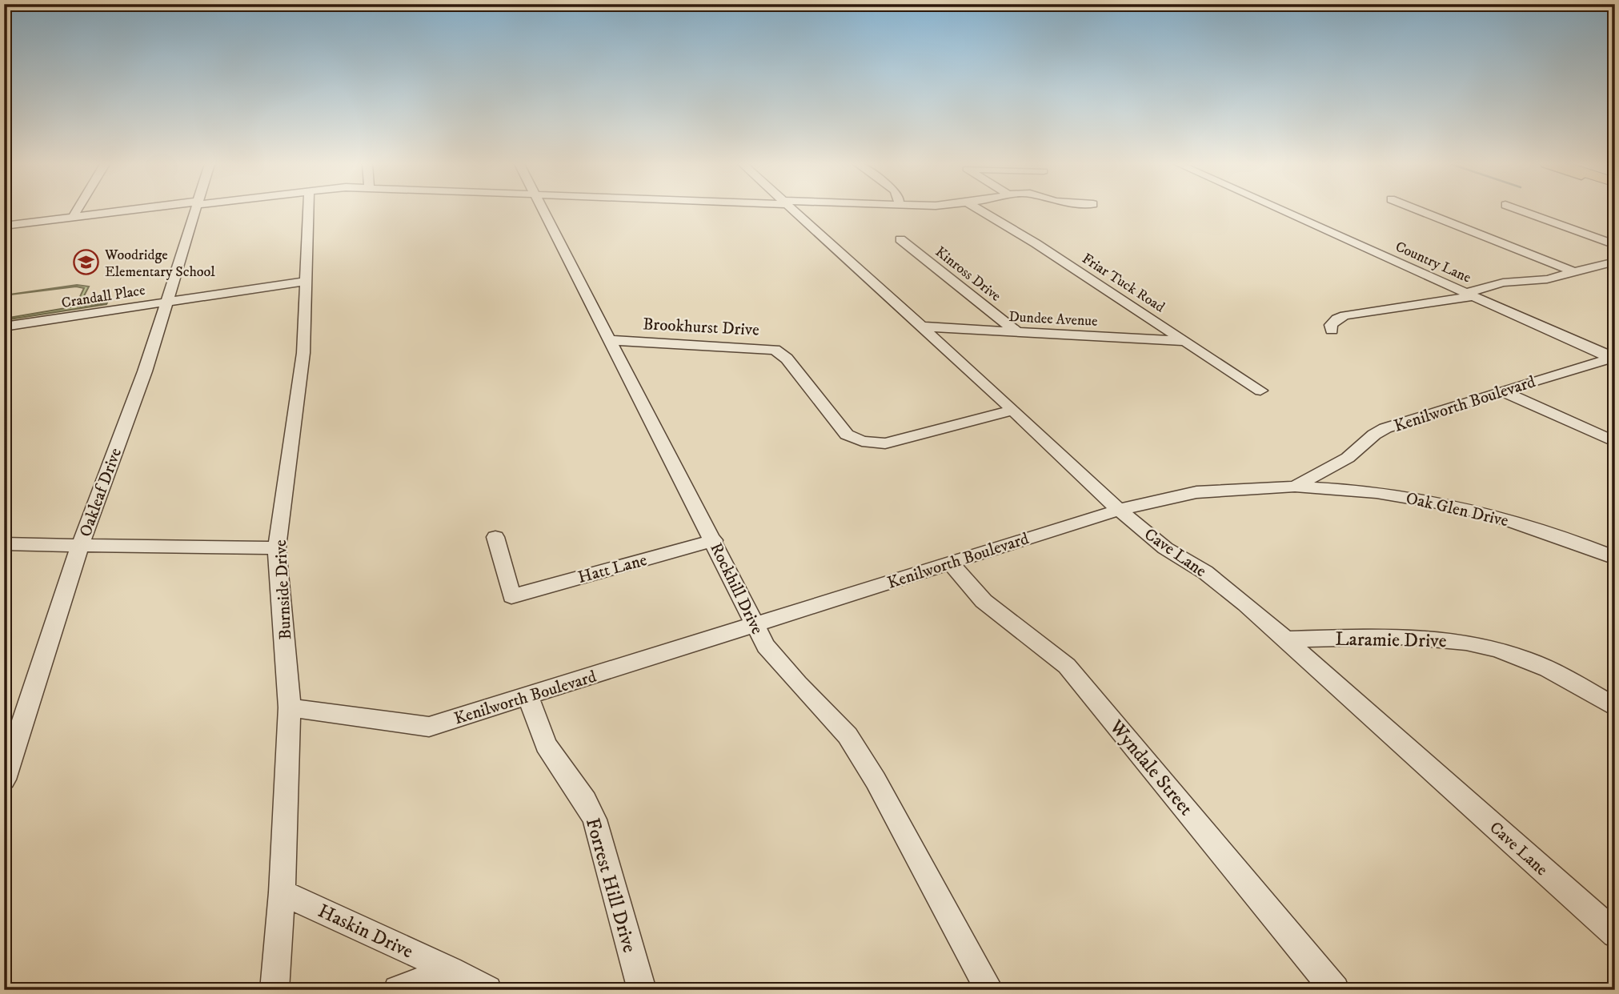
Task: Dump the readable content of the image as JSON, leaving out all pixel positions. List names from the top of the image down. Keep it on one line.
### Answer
{"streets":{"street":["Country Lane","Kinross Drive","Friar Tuck Road","Crandall Place","Dundee Avenue","Brookhurst Drive","Kenilworth Boulevard","Oakleaf Drive","Oak Glen Drive","Cave Lane","Hatt Lane","Rockhill Drive","Burnside Drive","Laramie Drive","Wyndale Street","Forrest Hill Drive","Haskin Drive"]},"crossings":[["Country Lane","Kenilworth Boulevard"],["Kinross Drive","Dundee Avenue"],["Friar Tuck Road","Dundee Avenue"],["Crandall Place","Oakleaf Drive"],["Crandall Place","Burnside Drive"],["Dundee Avenue","Cave Lane"],["Brookhurst Drive","Cave Lane"],["Brookhurst Drive","Rockhill Drive"],["Kenilworth Boulevard","Oak Glen Drive"],["Kenilworth Boulevard","Cave Lane"],["Kenilworth Boulevard","Rockhill Drive"],["Kenilworth Boulevard","Burnside Drive"],["Kenilworth Boulevard","Wyndale Street"],["Kenilworth Boulevard","Forrest Hill Drive"],["Cave Lane","Laramie Drive"],["Hatt Lane","Rockhill Drive"],["Burnside Drive","Haskin Drive"]],"places":{"school or university":["Woodridge Elementary School"]}}
